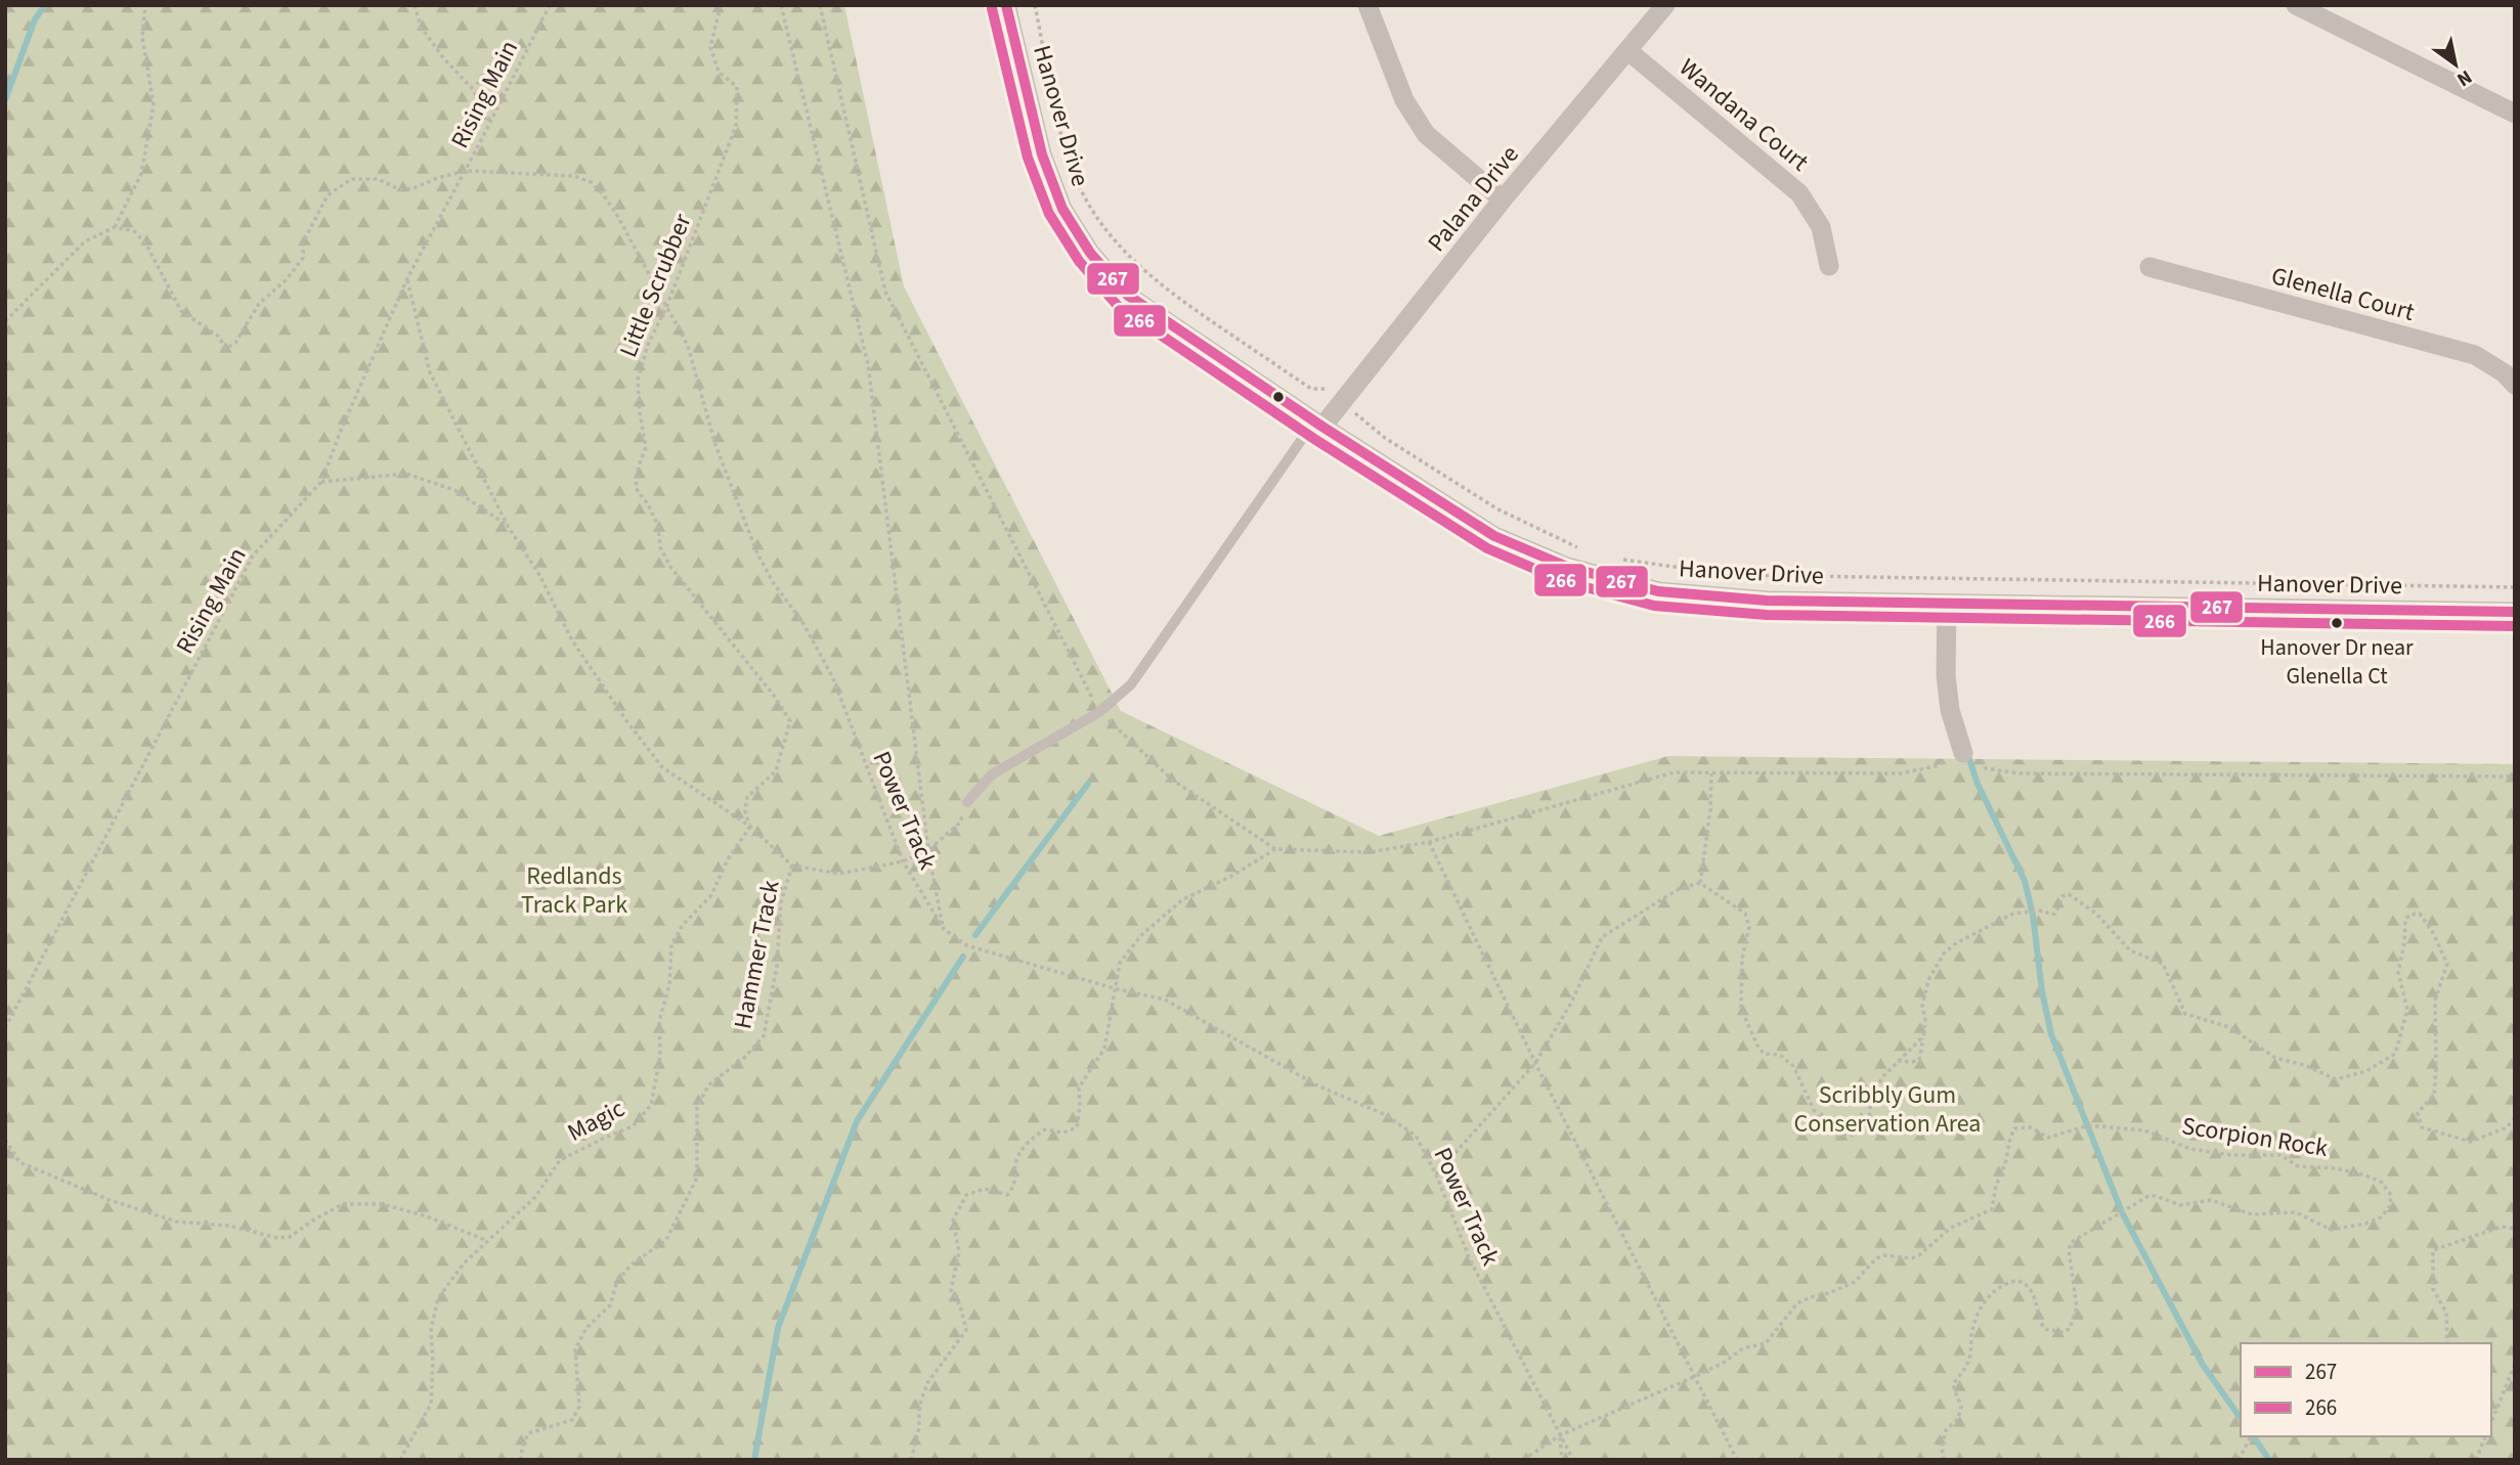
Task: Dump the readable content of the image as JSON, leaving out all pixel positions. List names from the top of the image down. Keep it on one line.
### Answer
{"streets":{"street":["Wandana Court","Hanover Drive","Palana Drive","Glenella Court"],"path":["Rising Main","Little Scrubber","Power Track","Hammer Track","Magic","Scorpion Rock"]},"crossings":[["Rising Main","Power Track"],["Wandana Court","Palana Drive"],["Hanover Drive","Palana Drive"],["Little Scrubber","Power Track"],["Little Scrubber","Magic"]],"parks":["Redlands Track Park","Scribbly Gum Conservation Area"],"places":["Hanover Dr near Glenella Ct"],"lines":["transit line 267","transit line 266"],"legend":["267","266"],"north":"bottom right"}
